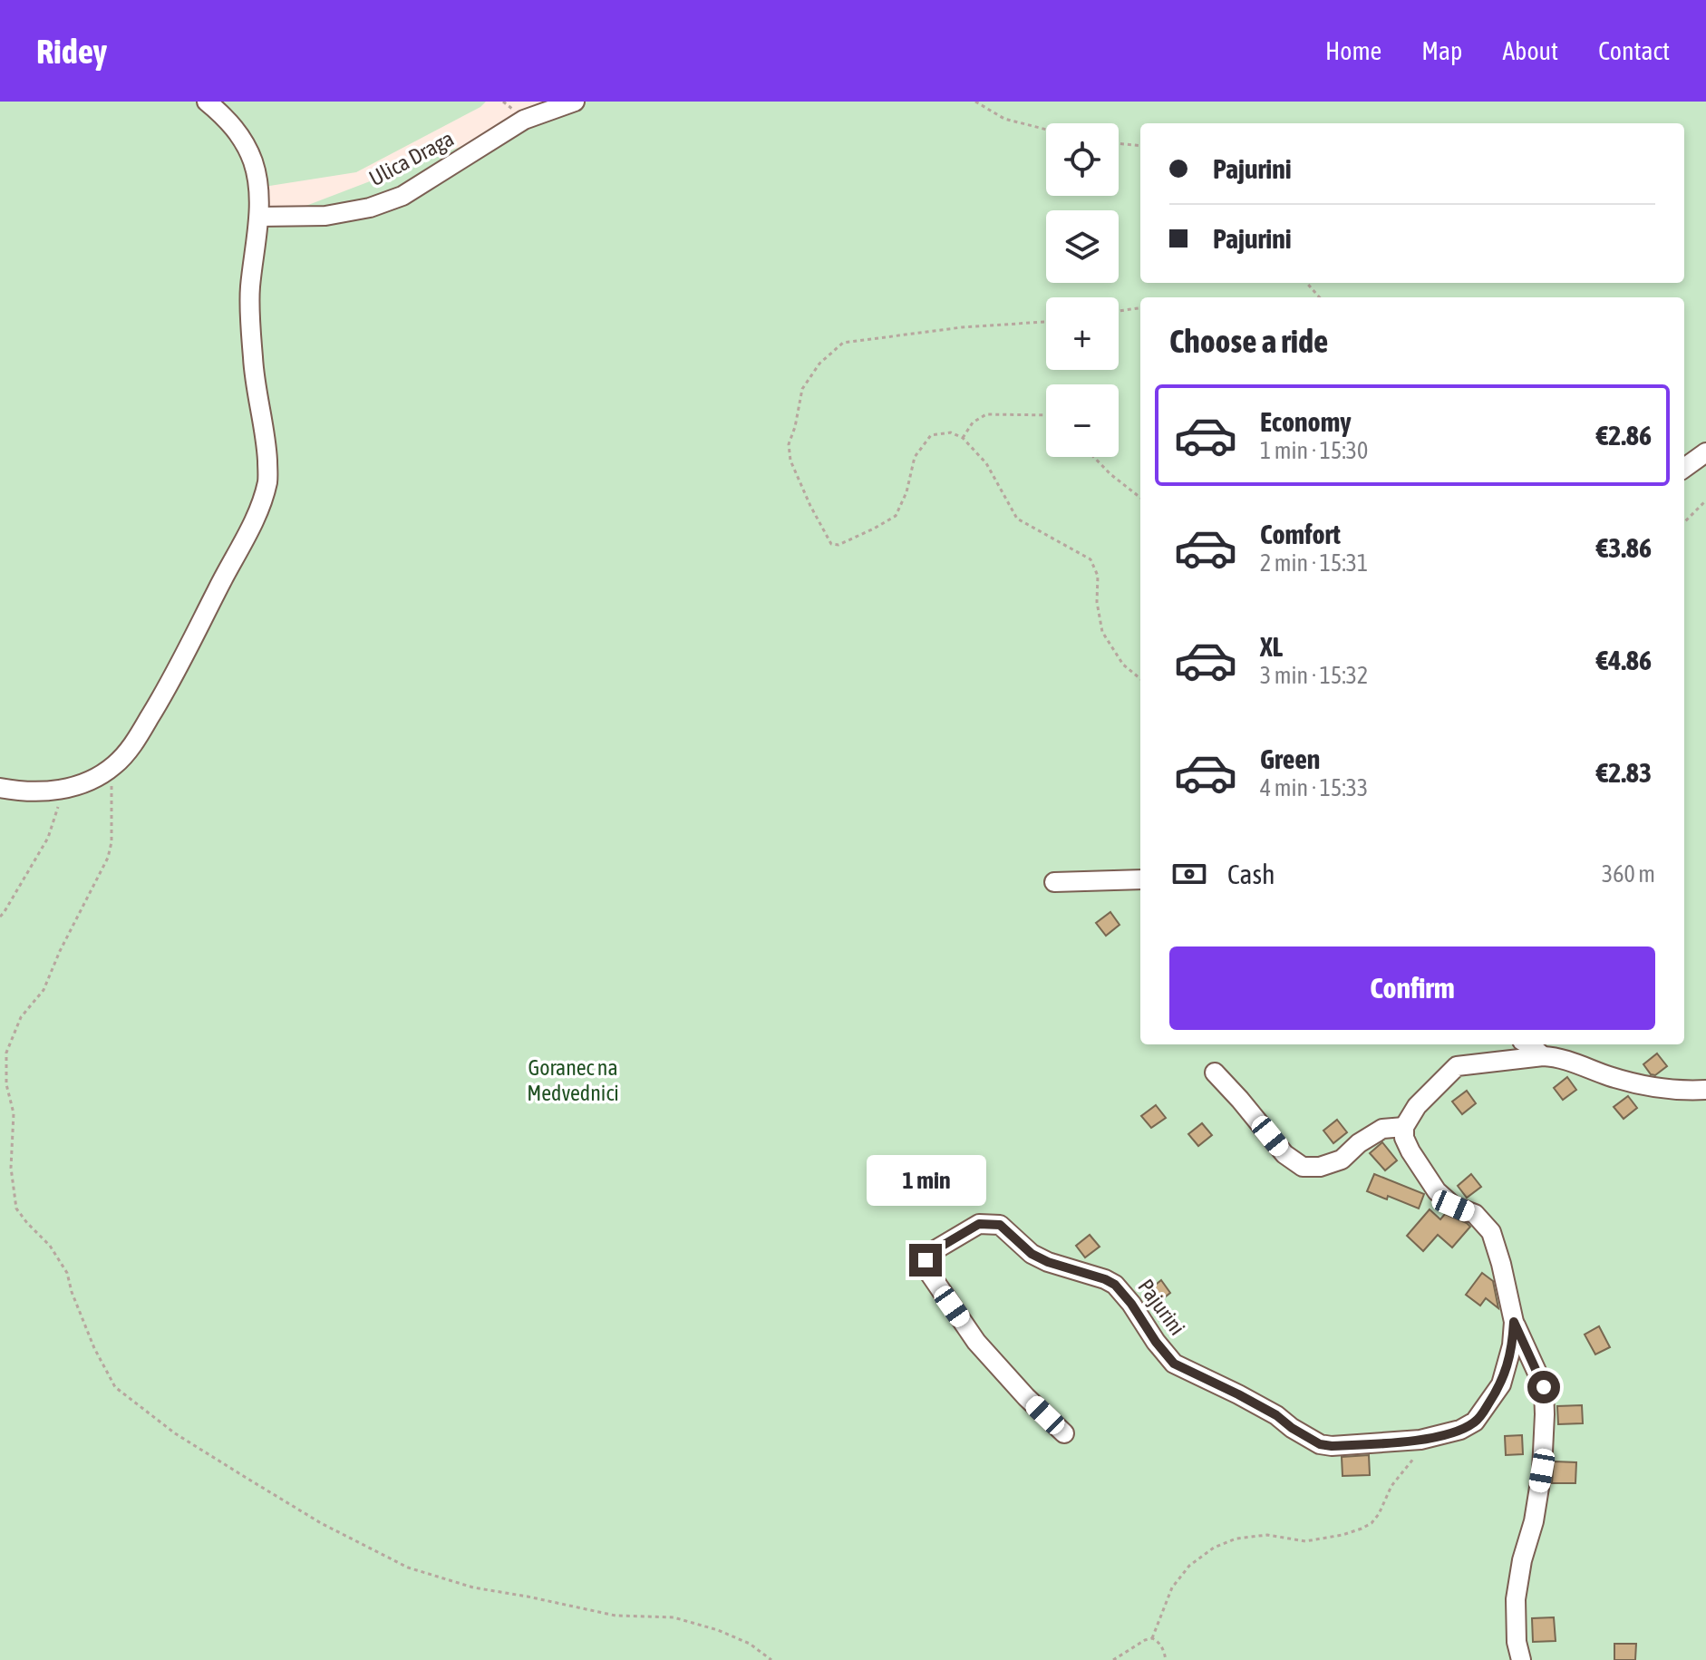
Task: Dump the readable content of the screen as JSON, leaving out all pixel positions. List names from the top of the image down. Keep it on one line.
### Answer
{"streets":{"street":["Ulica Draga","Pajurini"]},"parks":["Goranec na Medvednici"],"page":{"header":"Ridey","nav":["Home","Map","About","Contact"],"map_buttons":["+","−"],"banner":["Pajurini","Pajurini"],"heading":"Choose a ride","list":[{"name":"Economy","note":"1 min · 15:30","value":"€2.86"},{"name":"Comfort","note":"2 min · 15:31","value":"€3.86"},{"name":"XL","note":"3 min · 15:32","value":"€4.86"},{"name":"Green","note":"4 min · 15:33","value":"€2.83"}],"pay":["Cash","360 m"],"buttons":"Confirm","bubble":"1 min"}}
